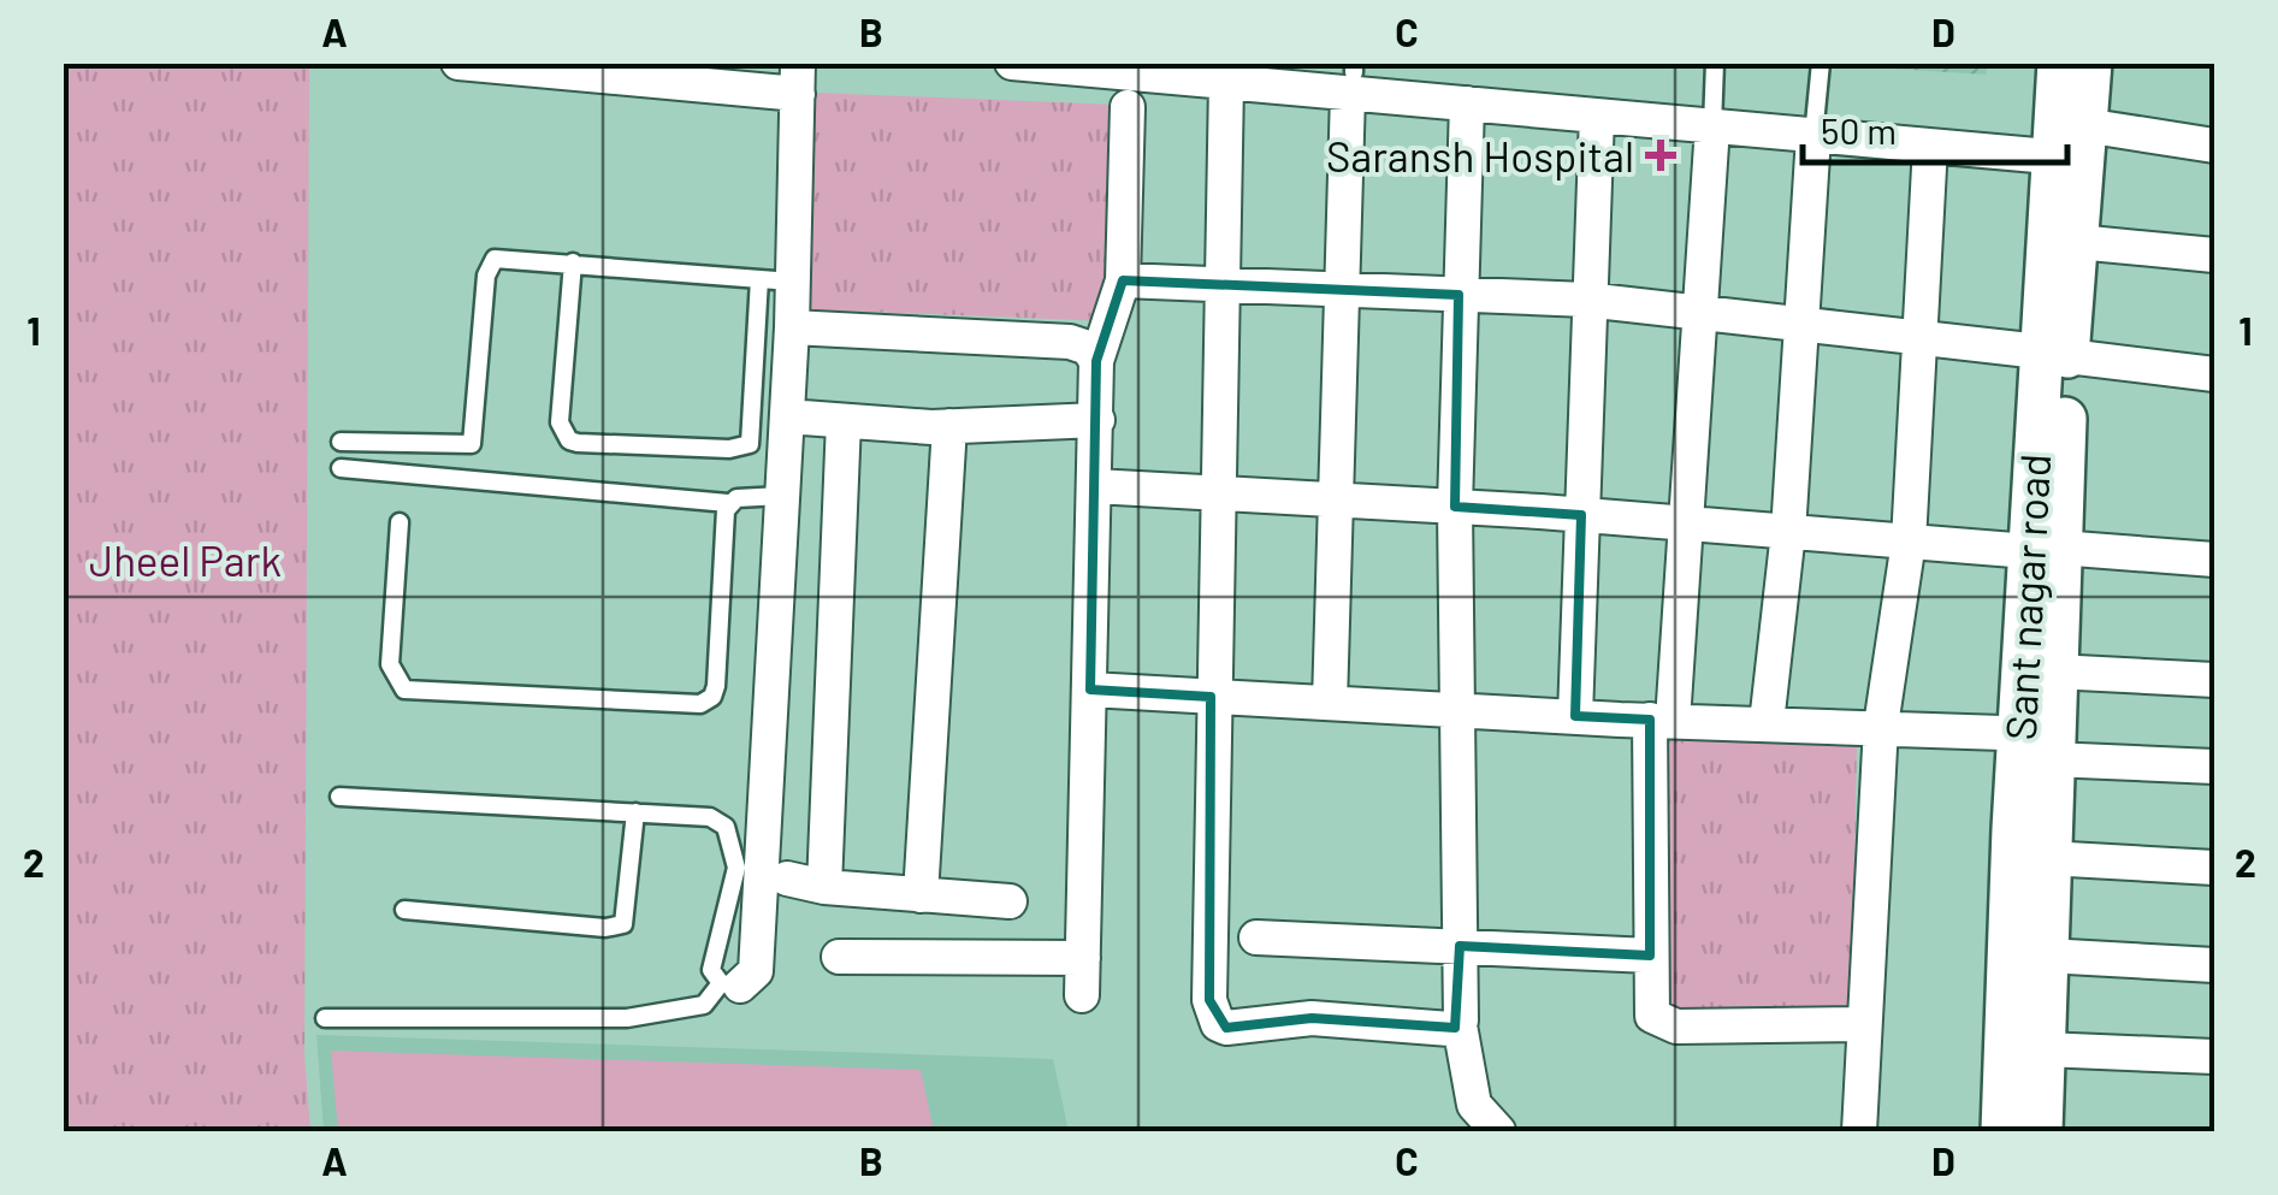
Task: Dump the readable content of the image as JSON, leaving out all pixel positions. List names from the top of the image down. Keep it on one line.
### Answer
{"streets":{"street":["Sant nagar road"]},"parks":["Jheel Park"],"places":{"health":["Saransh Hospital"]},"scale_bar":"50 m","grid":{"columns":["A","B","C","D"],"rows":["1","2"]}}
